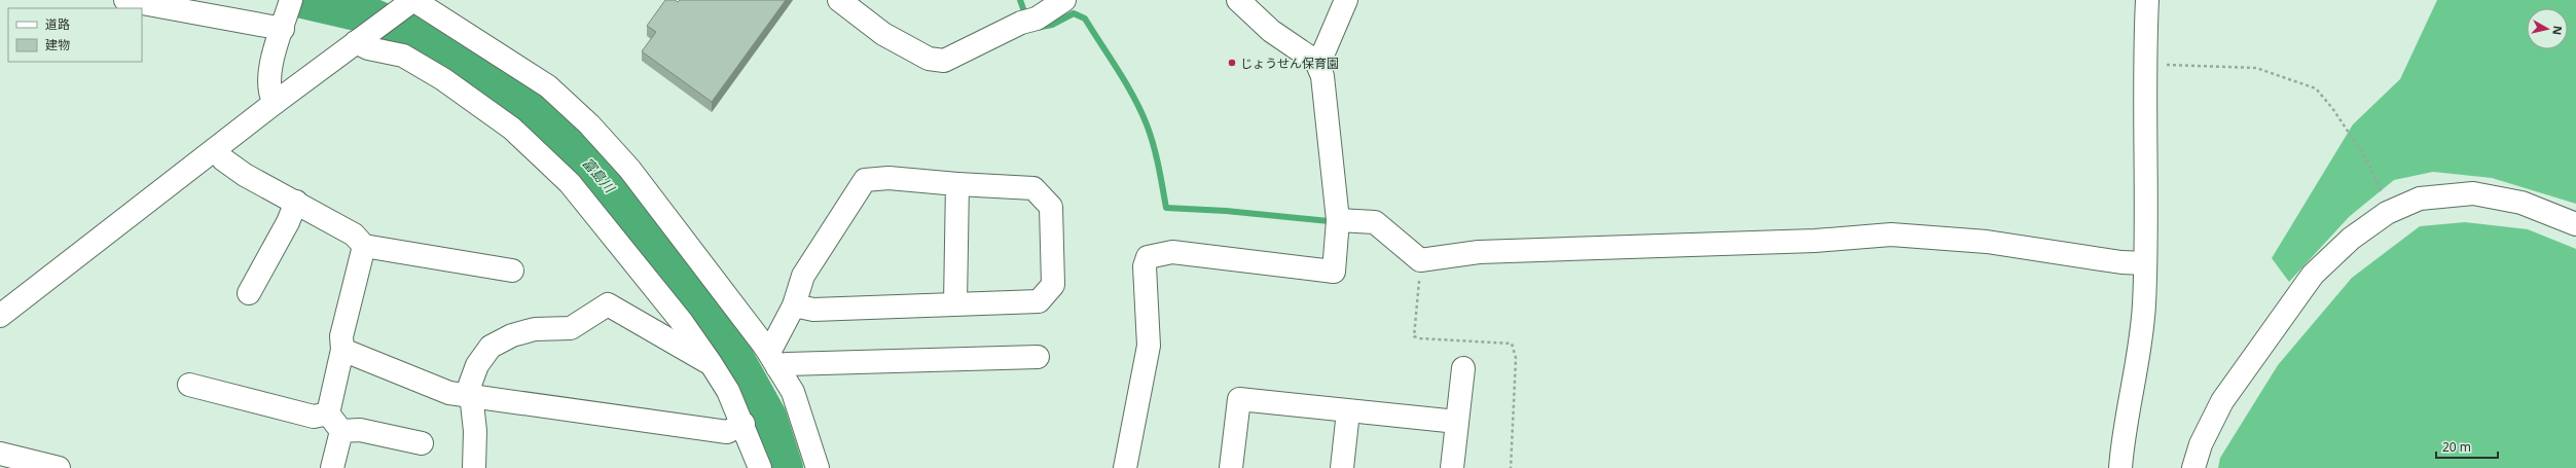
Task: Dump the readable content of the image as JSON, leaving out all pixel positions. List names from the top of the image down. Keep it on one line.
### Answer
{"water":["富島川"],"places":["じょうせん保育園"],"legend":["道路","建物"],"scale_bar":"20 m","north":"right"}
